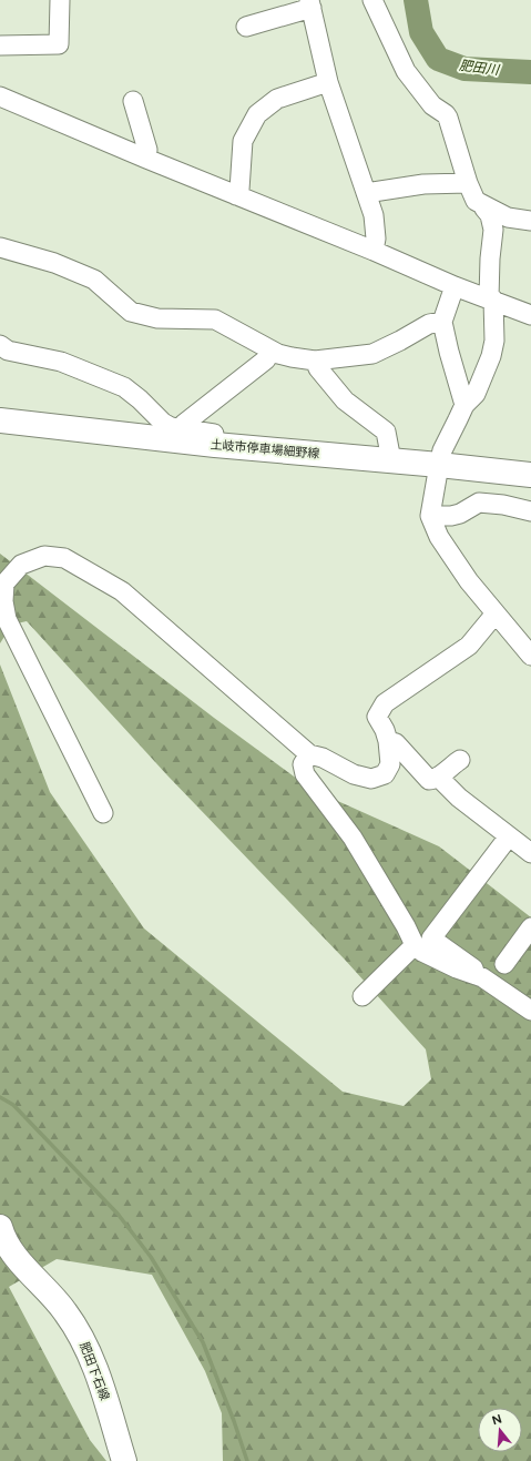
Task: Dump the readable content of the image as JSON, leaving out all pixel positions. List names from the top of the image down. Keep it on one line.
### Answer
{"streets":{"main road":["土岐市停車場細野線","肥田下石線"]},"water":["肥田川"],"north":"top"}
